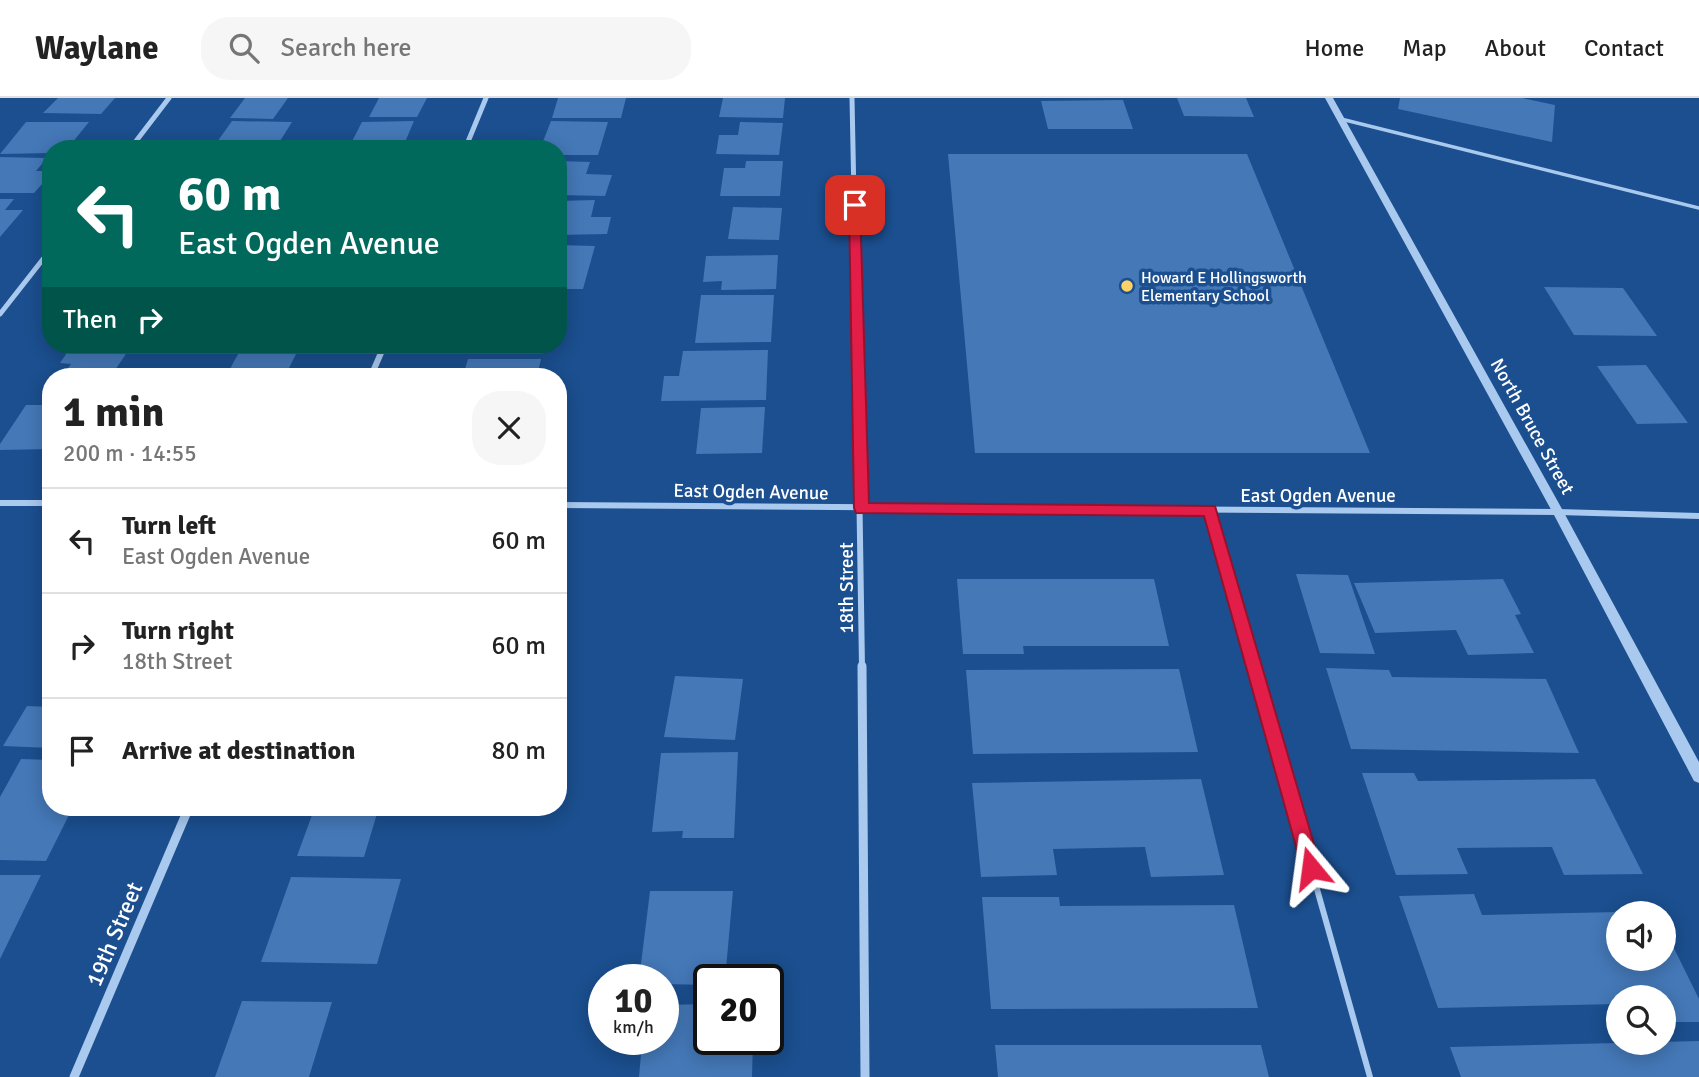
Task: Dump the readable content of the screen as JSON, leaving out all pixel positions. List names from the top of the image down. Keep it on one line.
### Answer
{"streets":{"street":["North Bruce Street","East Ogden Avenue","18th Street","19th Street"]},"crossings":[["North Bruce Street","East Ogden Avenue"],["East Ogden Avenue","18th Street"]],"places":["Howard E Hollingsworth Elementary School"],"page":{"header":"Waylane","search":"Search here","nav":["Home","Map","About","Contact"],"turn":["60 m","East Ogden Avenue"],"then":"Then","heading":["1 min","200 m · 14:55"],"list":[{"name":"Turn left","note":"East Ogden Avenue","value":"60 m"},{"name":"Turn right","note":"18th Street","value":"60 m"},{"name":"Arrive at destination","value":"80 m"}],"speed":"10 km/h","limit":"20"}}
